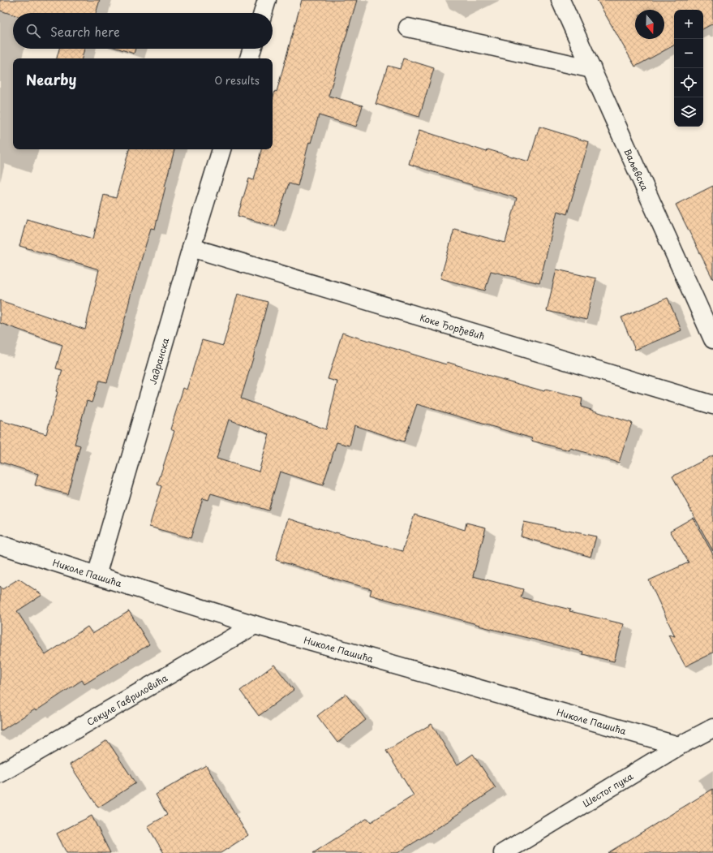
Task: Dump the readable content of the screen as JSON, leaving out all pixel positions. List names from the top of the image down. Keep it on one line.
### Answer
{"streets":{"street":["Ваљевска","Коке Ђорђевић","Јадранска","Николе Пашића","Секуле Гавриловића","Шестог пука"]},"crossings":[["Коке Ђорђевић","Јадранска"],["Јадранска","Николе Пашића"],["Николе Пашића","Секуле Гавриловића"],["Николе Пашића","Шестог пука"]],"north":"bottom","page":{"map_buttons":["+","−"],"search":"Search here","heading":["Nearby","0 results"]}}
